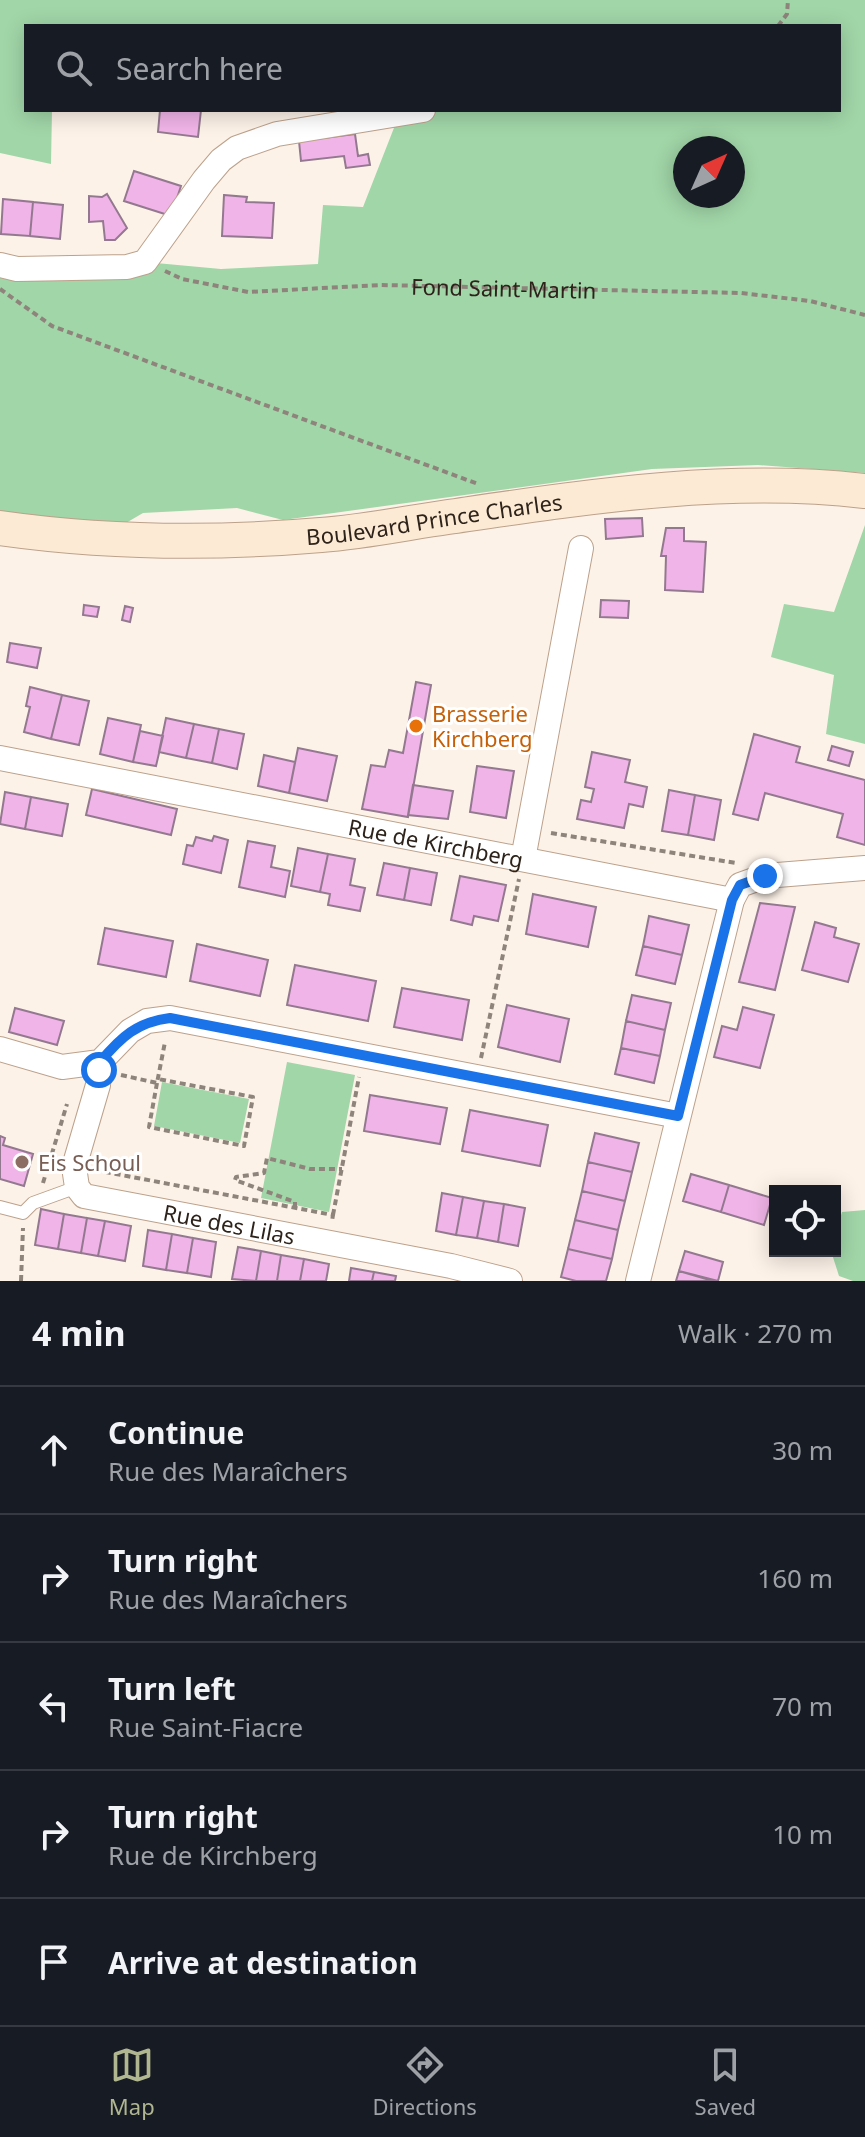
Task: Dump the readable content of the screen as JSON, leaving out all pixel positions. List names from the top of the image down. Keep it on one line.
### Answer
{"streets":{"main road":["Boulevard Prince Charles"],"street":["Rue de Kirchberg","Rue des Lilas"],"path":["Fond Saint-Martin"]},"places":["Brasserie Kirchberg","Eis Schoul"],"north":"top right","page":{"search":"Search here","heading":["4 min","Walk · 270 m"],"list":[["Continue","Rue des Maraîchers","30 m"],["Turn right","Rue des Maraîchers","160 m"],["Turn left","Rue Saint-Fiacre","70 m"],["Turn right","Rue de Kirchberg","10 m"],"Arrive at destination"],"nav":["Map","Directions","Saved"]}}
